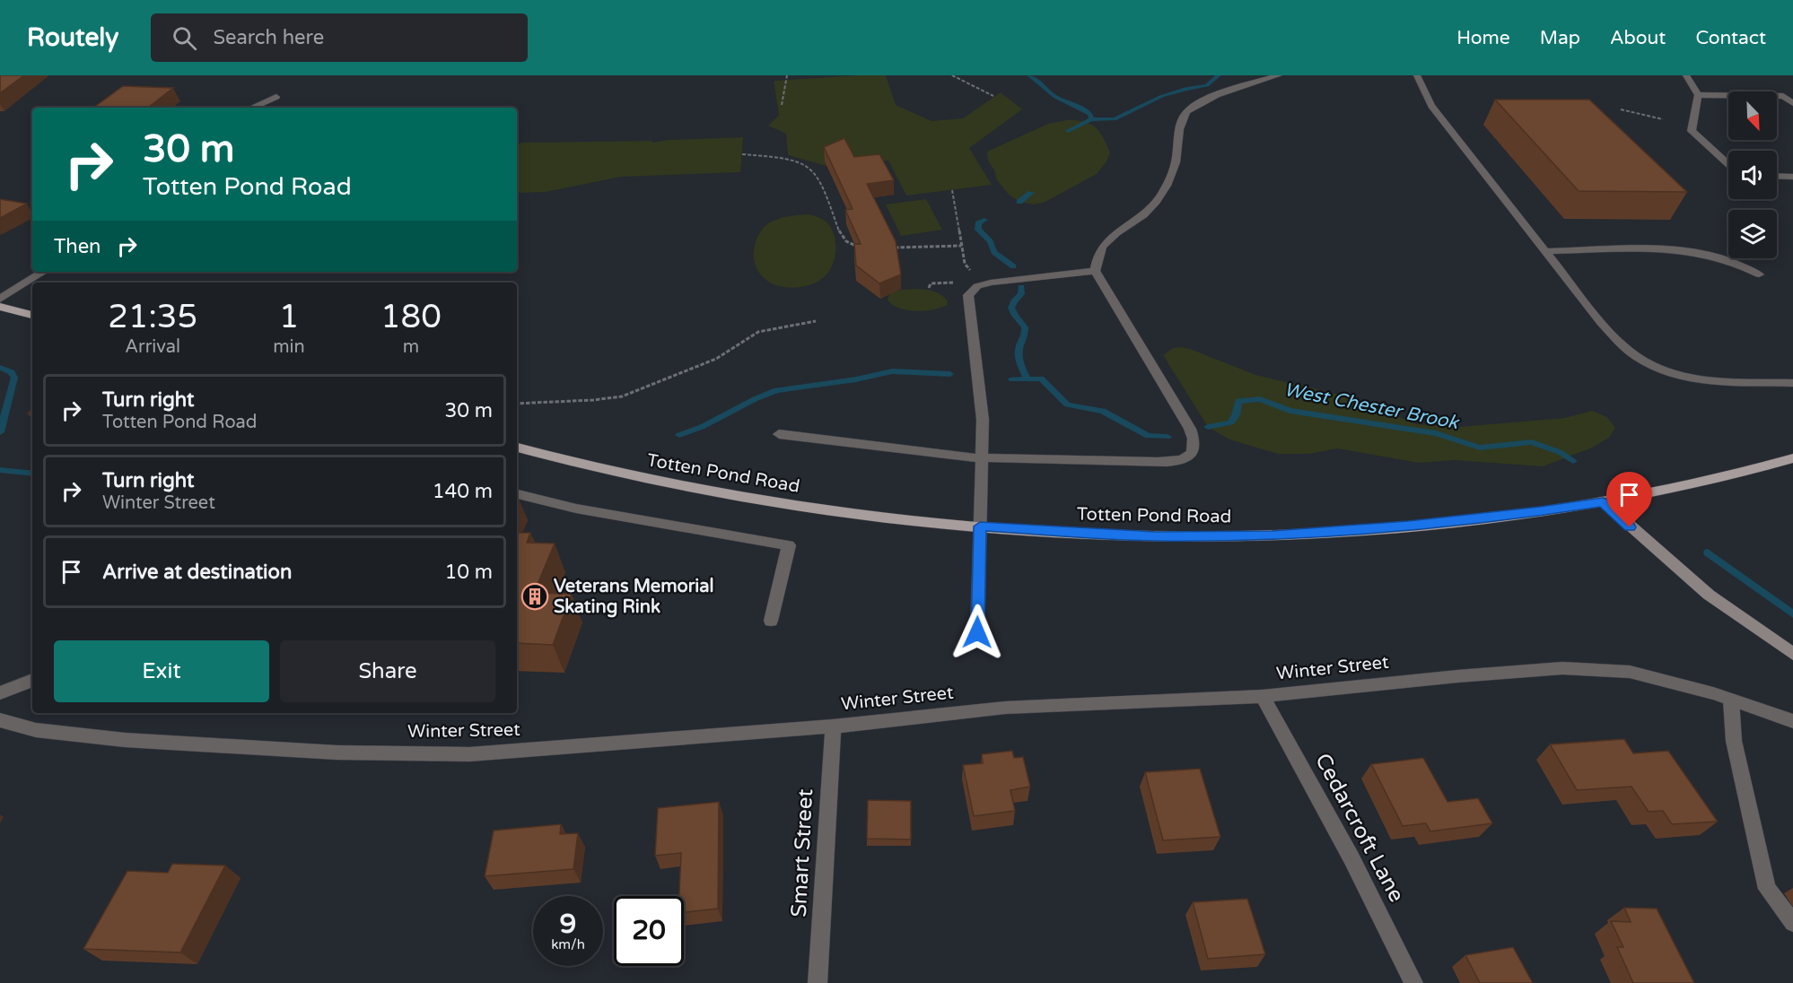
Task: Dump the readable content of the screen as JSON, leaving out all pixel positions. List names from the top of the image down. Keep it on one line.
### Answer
{"streets":{"main road":["Totten Pond Road"],"street":["Winter Street","Cedarcroft Lane","Smart Street"]},"crossings":[["Winter Street","Cedarcroft Lane"],["Winter Street","Smart Street"]],"water":["West Chester Brook"],"places":{"building":["Veterans Memorial Skating Rink"]},"north":"bottom right","page":{"header":"Routely","search":"Search here","nav":["Home","Map","About","Contact"],"turn":["30 m","Totten Pond Road"],"then":"Then","eta":["21:35","Arrival","1","min","180","m"],"list":[{"name":"Turn right","note":"Totten Pond Road","value":"30 m"},{"name":"Turn right","note":"Winter Street","value":"140 m"},{"name":"Arrive at destination","value":"10 m"}],"buttons":["Exit","Share"],"speed":"9 km/h","limit":"20"}}
